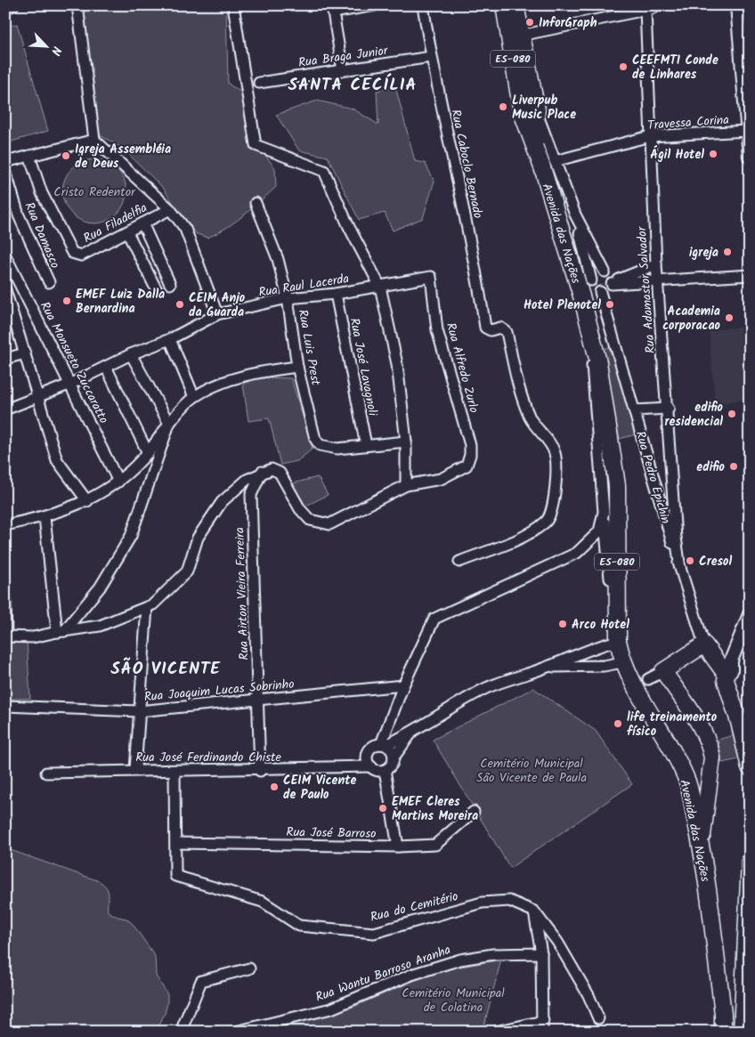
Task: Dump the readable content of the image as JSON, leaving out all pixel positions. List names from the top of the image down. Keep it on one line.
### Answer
{"streets":{"main road":["ES-080","Avenida das Nações","Rua Pedro Epichin"],"street":["Rua Braga Junior","Travessa Corina","Rua Caboclo Bernado","Rua Filadelfia","Rua Damasco","Rua Raul Lacerda","Rua Adamastor Salvador","Rua Luis Prest","Rua Monsueto Zuccaratto","Rua José Lavagnoli","Rua Alfredo Zurlo","Rua Airton Vieira Ferreira","Rua Joaquim Lucas Sobrinho","Rua José Ferdinando Chiste","Rua José Barroso","Rua do Cemitério","Rua Wantu Barroso Aranha"]},"crossings":[["Rua Braga Junior","Rua Caboclo Bernado"],["ES-080","Avenida das Nações"],["Travessa Corina","Avenida das Nações"],["Travessa Corina","Rua Adamastor Salvador"],["Rua Raul Lacerda","Rua Luis Prest"],["Rua Raul Lacerda","Rua Monsueto Zuccaratto"],["Rua Raul Lacerda","Rua José Lavagnoli"],["Rua Raul Lacerda","Rua Alfredo Zurlo"],["Rua Adamastor Salvador","Rua Pedro Epichin"],["Rua Luis Prest","Rua José Lavagnoli"],["Rua Airton Vieira Ferreira","Rua Joaquim Lucas Sobrinho"],["Rua Airton Vieira Ferreira","Rua José Ferdinando Chiste"],["Rua José Barroso","Rua do Cemitério"]],"districts":["SANTA CECÍLIA","SÃO VICENTE"],"parks":["Cristo Redentor","Cemitério Municipal São Vicente de Paula","Cemitério Municipal de Colatina"],"places":["InforGraph","CEEFMTI Conde de Linhares","Liverpub Music Place","Ágil Hotel","Igreja Assembléia de Deus","igreja","EMEF Luiz Dalla Bernardina","CEIM Anjo da Guarda","Hotel Plenotel","Academia corporacao","edifio residencial","edifio","Cresol","Arco Hotel","life treinamento físico","CEIM Vicente de Paulo","EMEF Cleres Martins Moreira"],"north":"bottom right"}
